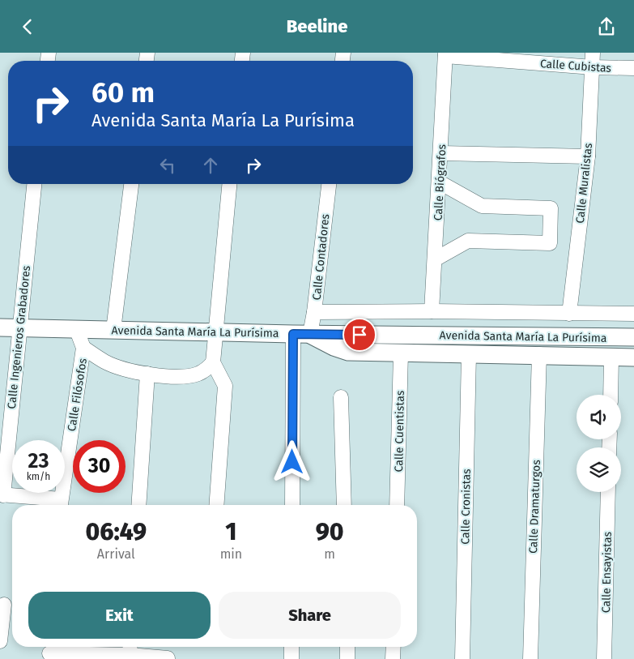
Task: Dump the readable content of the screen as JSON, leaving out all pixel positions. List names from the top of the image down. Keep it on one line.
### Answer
{"streets":{"main road":["Avenida Santa María La Purísima"],"street":["Calle Cubistas","Calle Biógrafos","Calle Muralistas","Calle Contadores","Calle Ingenieros Grabadores","Calle Filósofos","Calle Cuentistas","Calle Cronistas","Calle Dramaturgos","Calle Ensayistas"]},"crossings":[["Calle Cubistas","Calle Biógrafos"],["Calle Cubistas","Calle Muralistas"],["Calle Contadores","Avenida Santa María La Purísima"],["Avenida Santa María La Purísima","Calle Ingenieros Grabadores"],["Avenida Santa María La Purísima","Calle Filósofos"]],"page":{"header":"Beeline","turn":["60 m","Avenida Santa María La Purísima"],"speed":"23 km/h","limit":"30","eta":["06:49","Arrival","1","min","90","m"],"buttons":["Exit","Share"]}}
